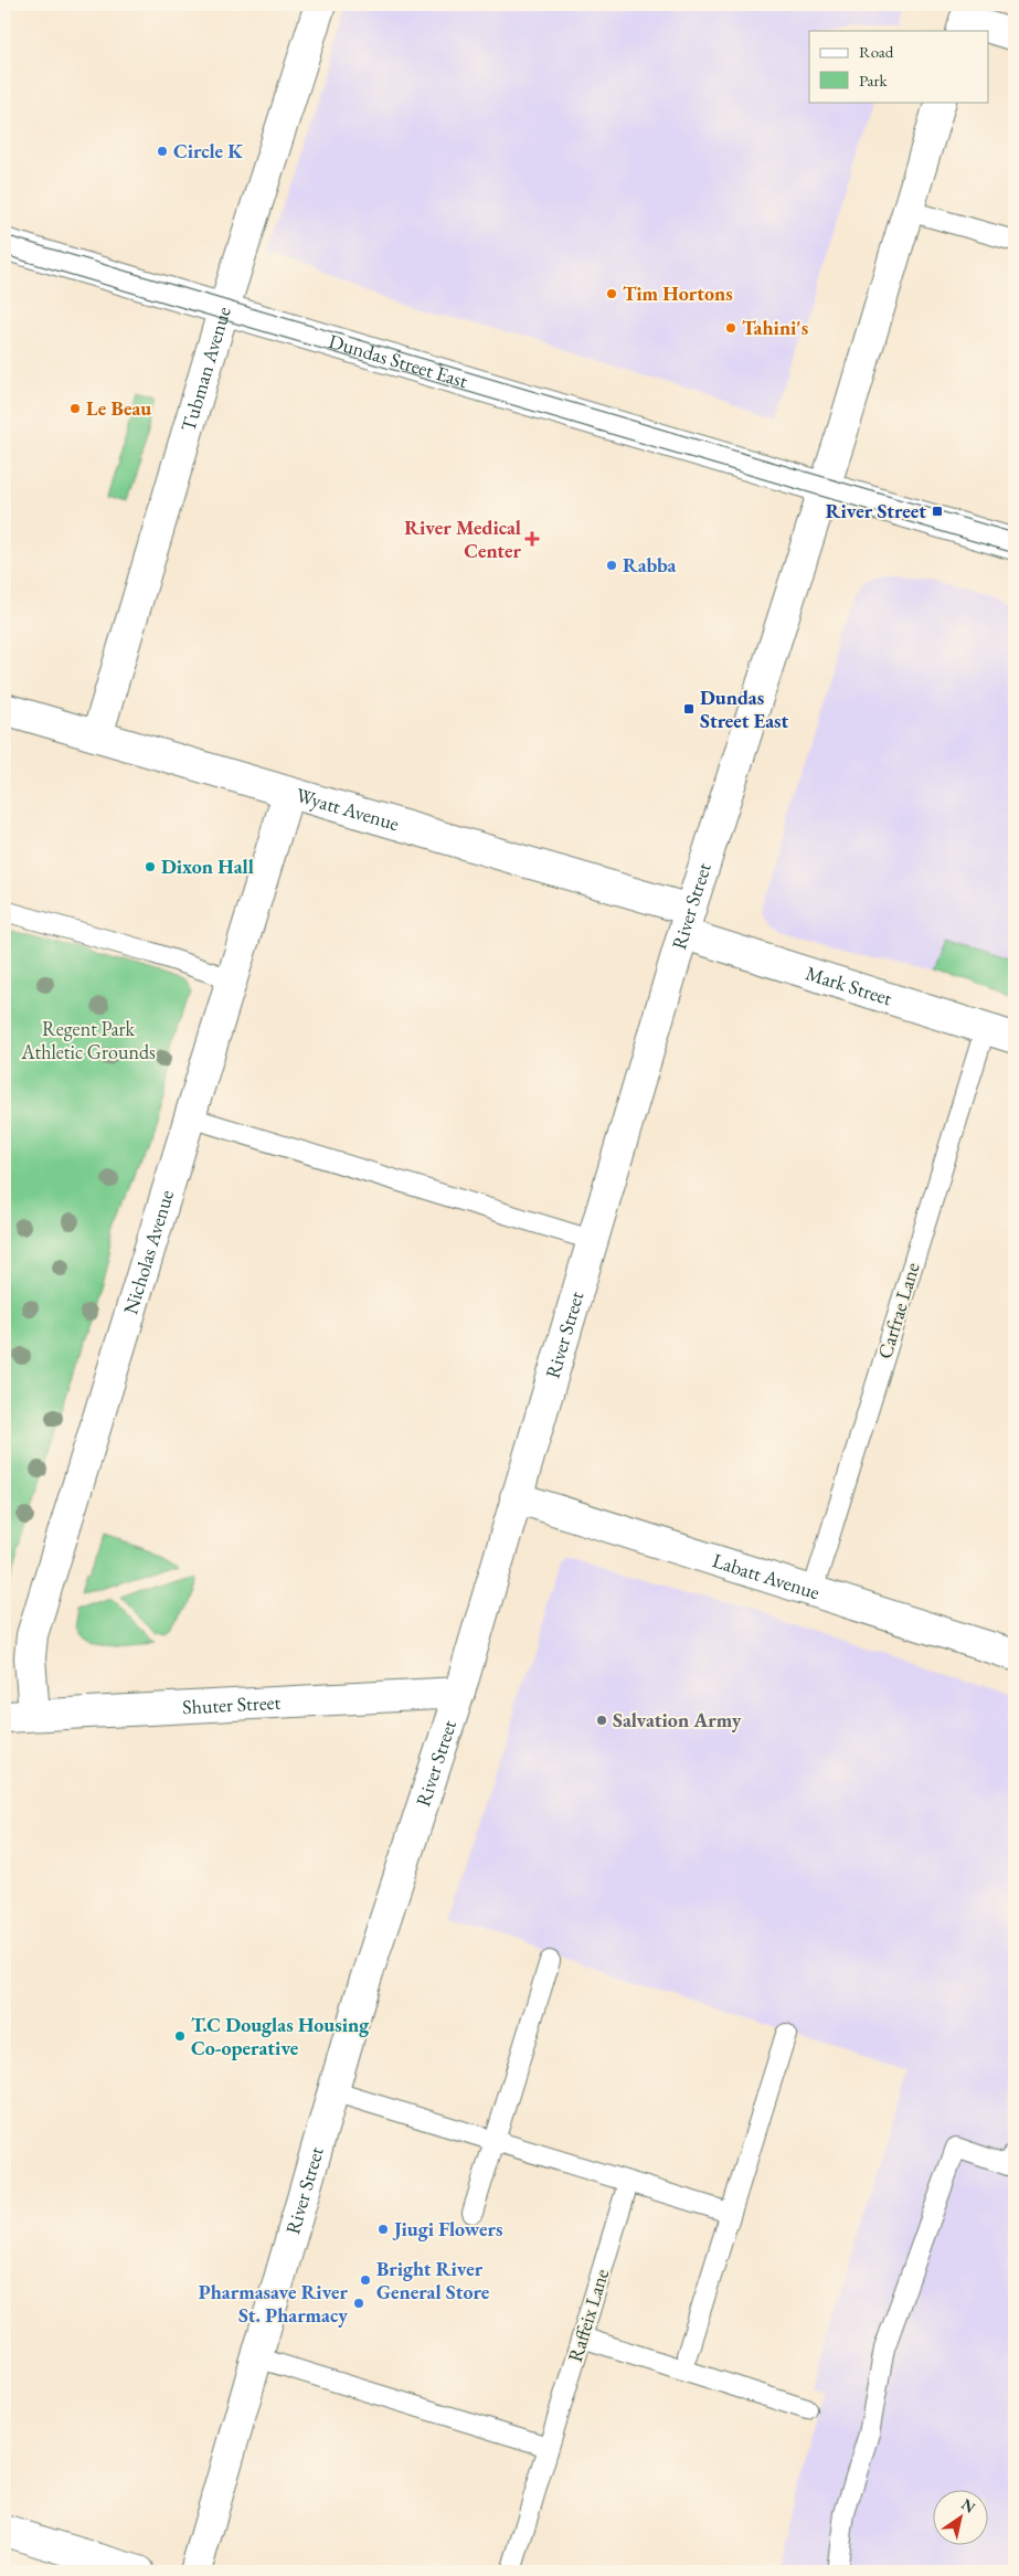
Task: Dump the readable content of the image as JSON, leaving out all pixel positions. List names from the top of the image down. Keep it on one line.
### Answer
{"streets":{"street":["Dundas Street East","Tubman Avenue","Wyatt Avenue","River Street","Mark Street","Nicholas Avenue","Labatt Avenue","Shuter Street"],"lane":["Carfrae Lane","Raffeix Lane"]},"crossings":[["Dundas Street East","Tubman Avenue"],["Dundas Street East","River Street"],["Tubman Avenue","Wyatt Avenue"],["Wyatt Avenue","River Street"],["Wyatt Avenue","Mark Street"],["Wyatt Avenue","Nicholas Avenue"],["River Street","Mark Street"],["River Street","Labatt Avenue"],["River Street","Shuter Street"],["Mark Street","Carfrae Lane"],["Nicholas Avenue","Shuter Street"],["Carfrae Lane","Labatt Avenue"]],"parks":["Regent Park Athletic Grounds"],"places":{"other":["Circle K","Tim Hortons","Tahini's","Le Beau","Rabba","Dixon Hall","Salvation Army","T.C Douglas Housing Co-operative","Jiugi Flowers","Bright River General Store","Pharmasave River St. Pharmacy"],"transit":["River Street","Dundas Street East"],"health":["River Medical Center"]},"legend":["Road","Park"],"north":"top right"}
